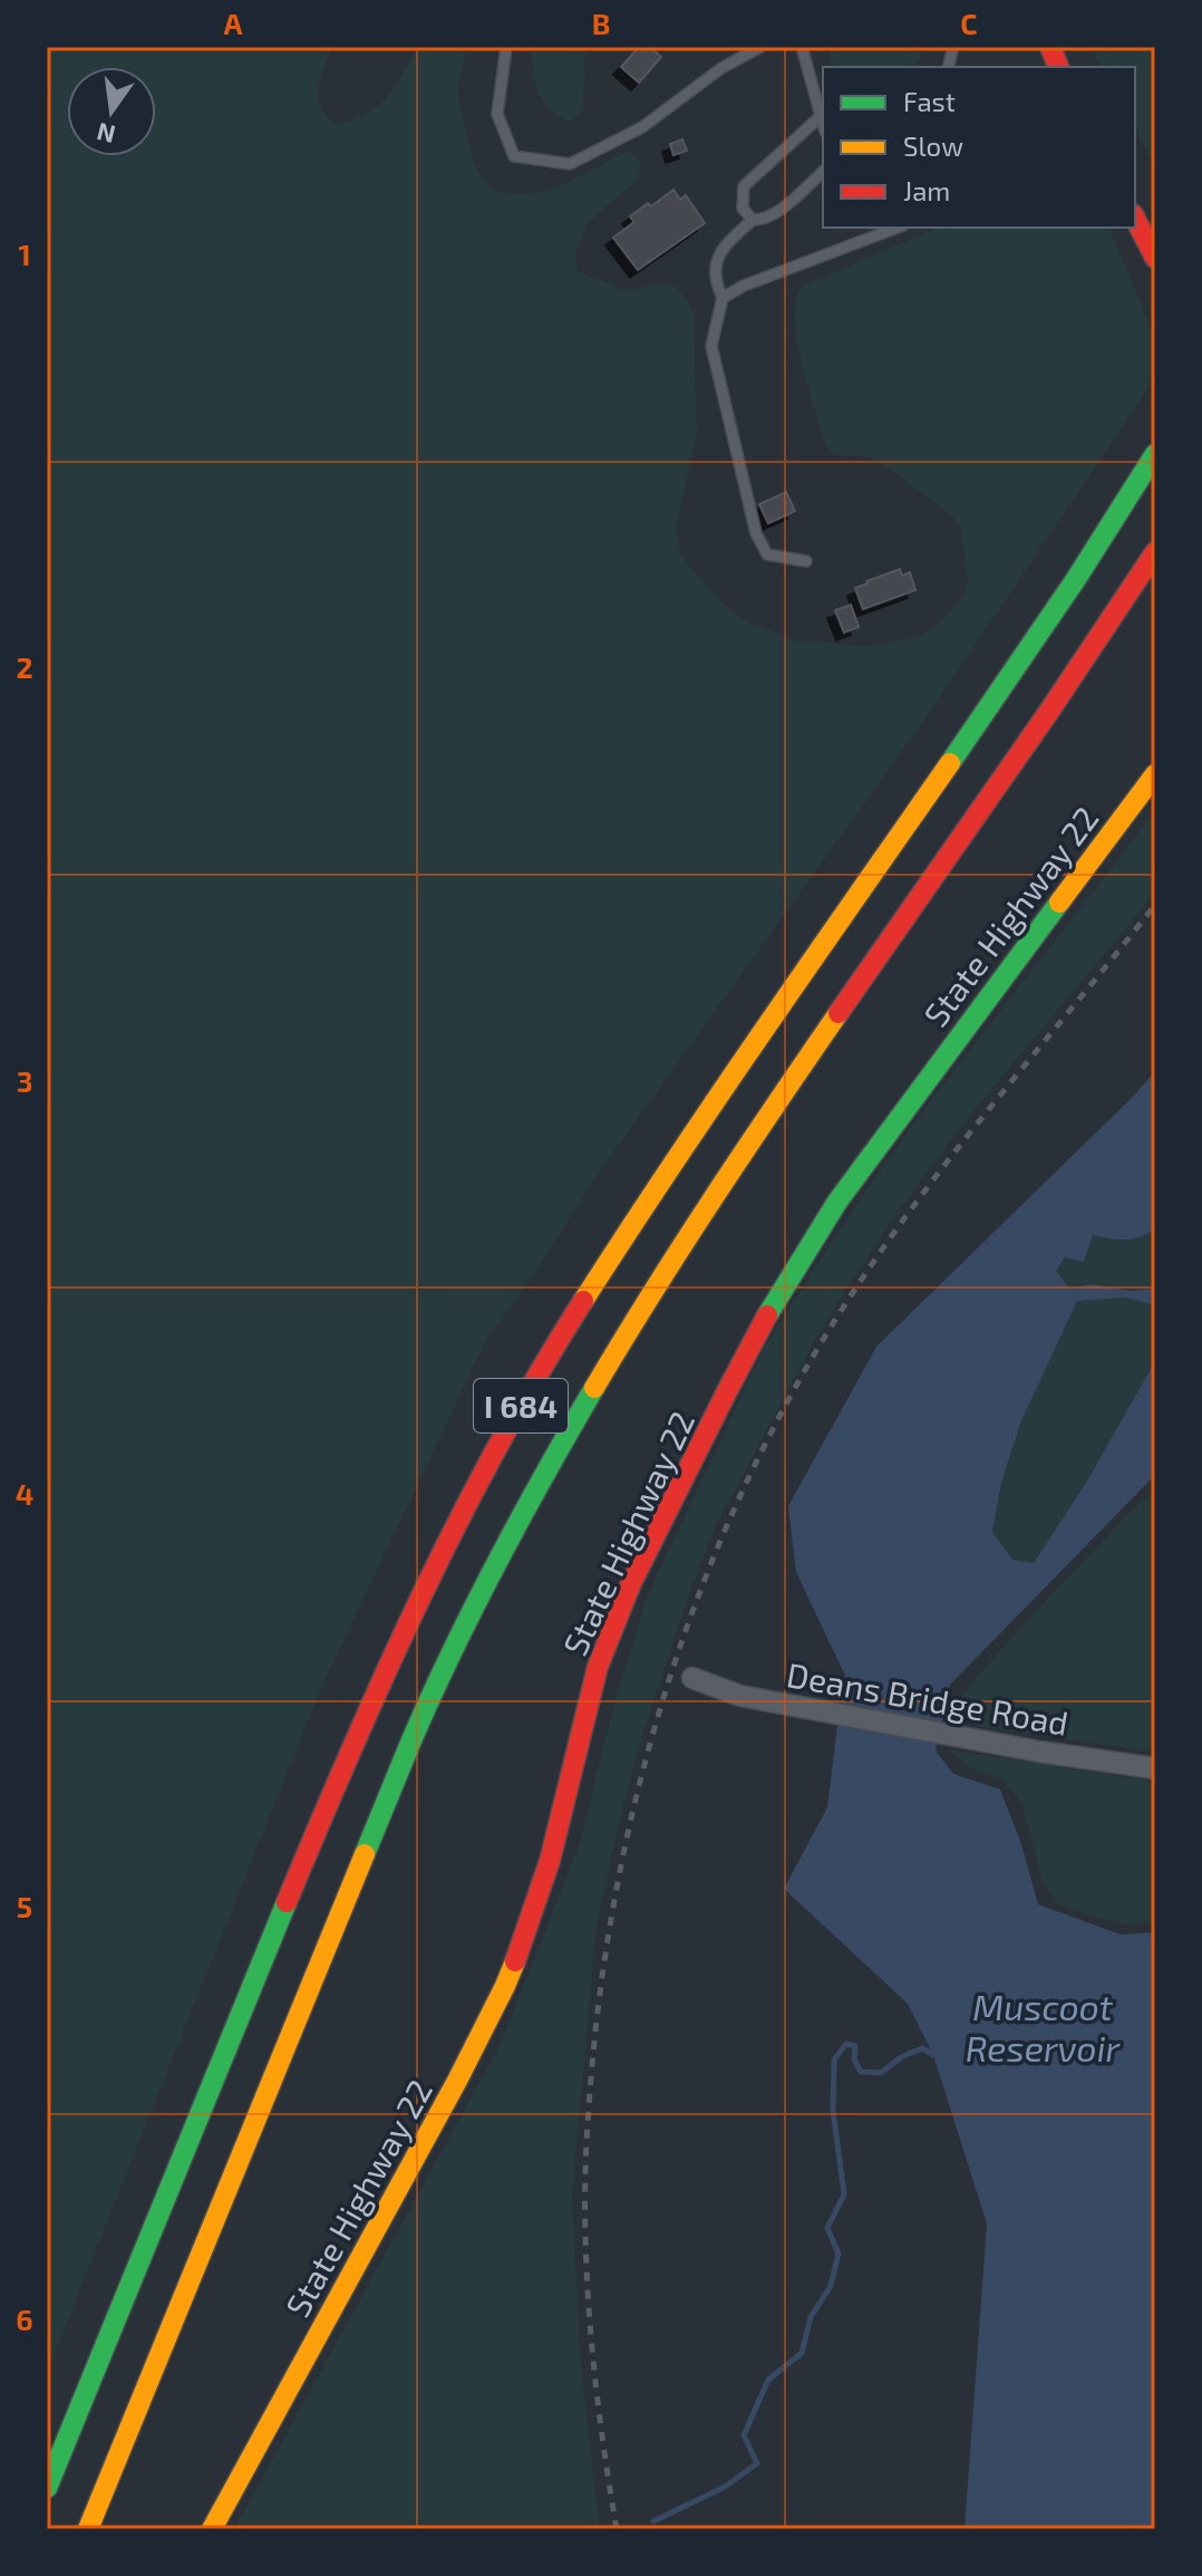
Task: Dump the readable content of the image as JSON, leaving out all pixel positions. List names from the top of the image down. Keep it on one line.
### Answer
{"streets":{"main road":["State Highway 22","I 684"],"street":["Deans Bridge Road"]},"water":["Muscoot Reservoir"],"legend":["Fast","Slow","Jam"],"north":"bottom","grid":{"columns":["A","B","C"],"rows":["1","2","3","4","5","6"]}}
